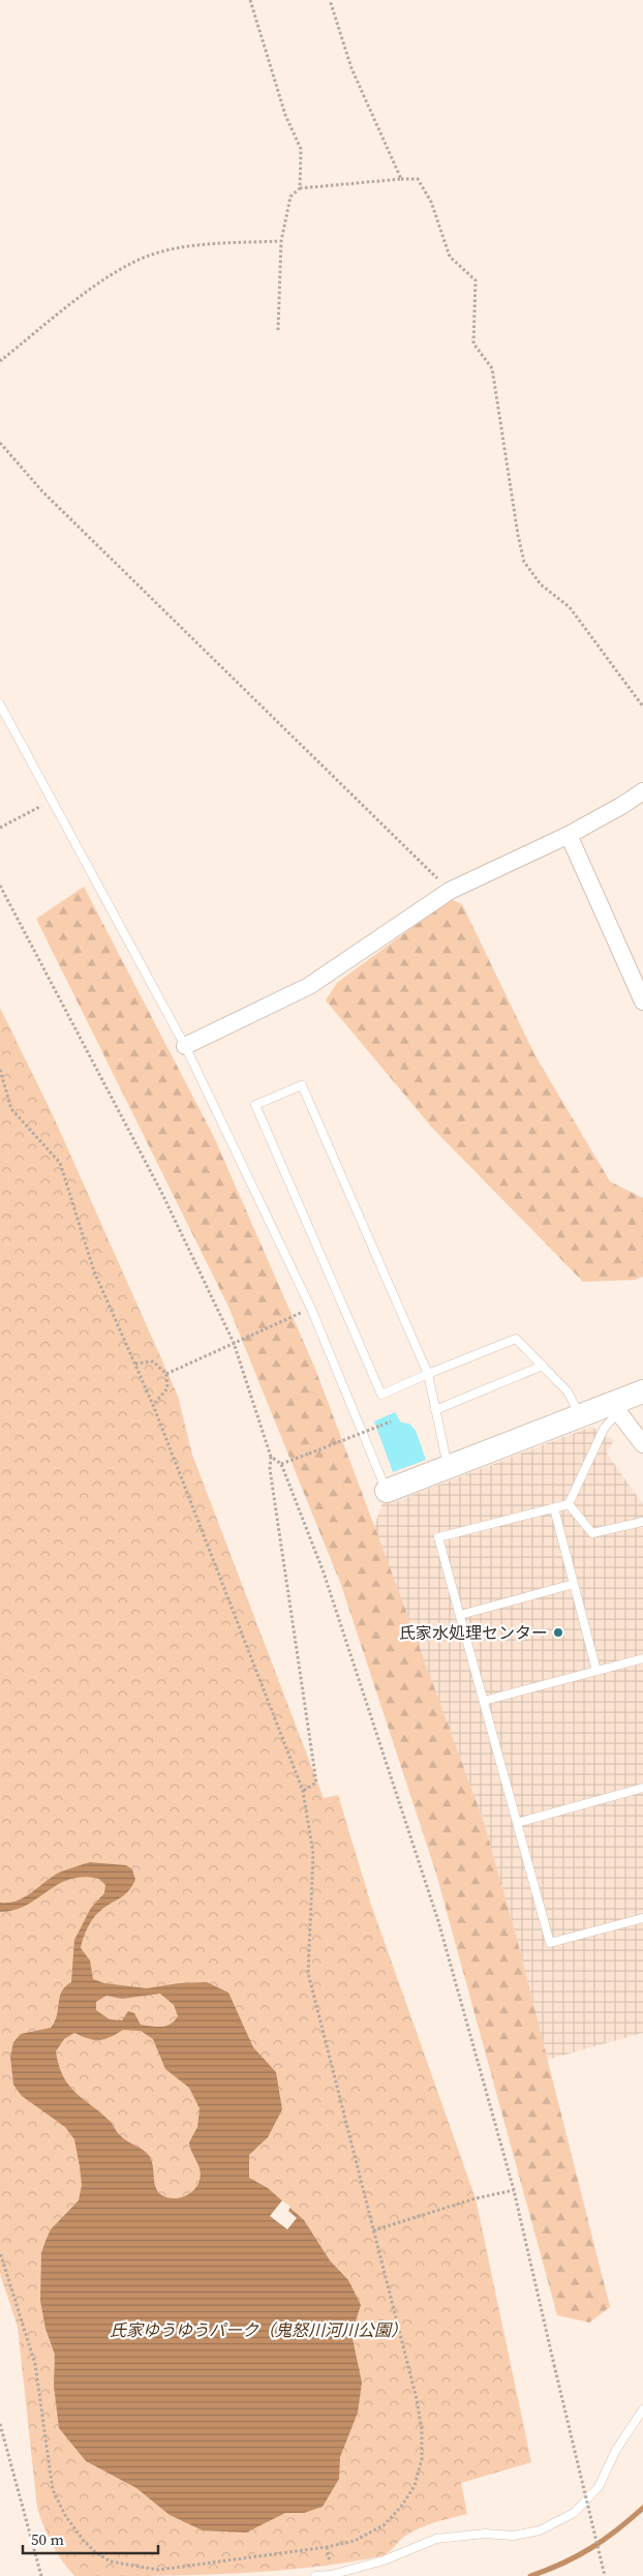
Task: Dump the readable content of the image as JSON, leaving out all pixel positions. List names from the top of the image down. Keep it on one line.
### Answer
{"parks":["氏家ゆうゆうパーク（鬼怒川河川公園）"],"places":["氏家水処理センター"],"scale_bar":"50 m"}
